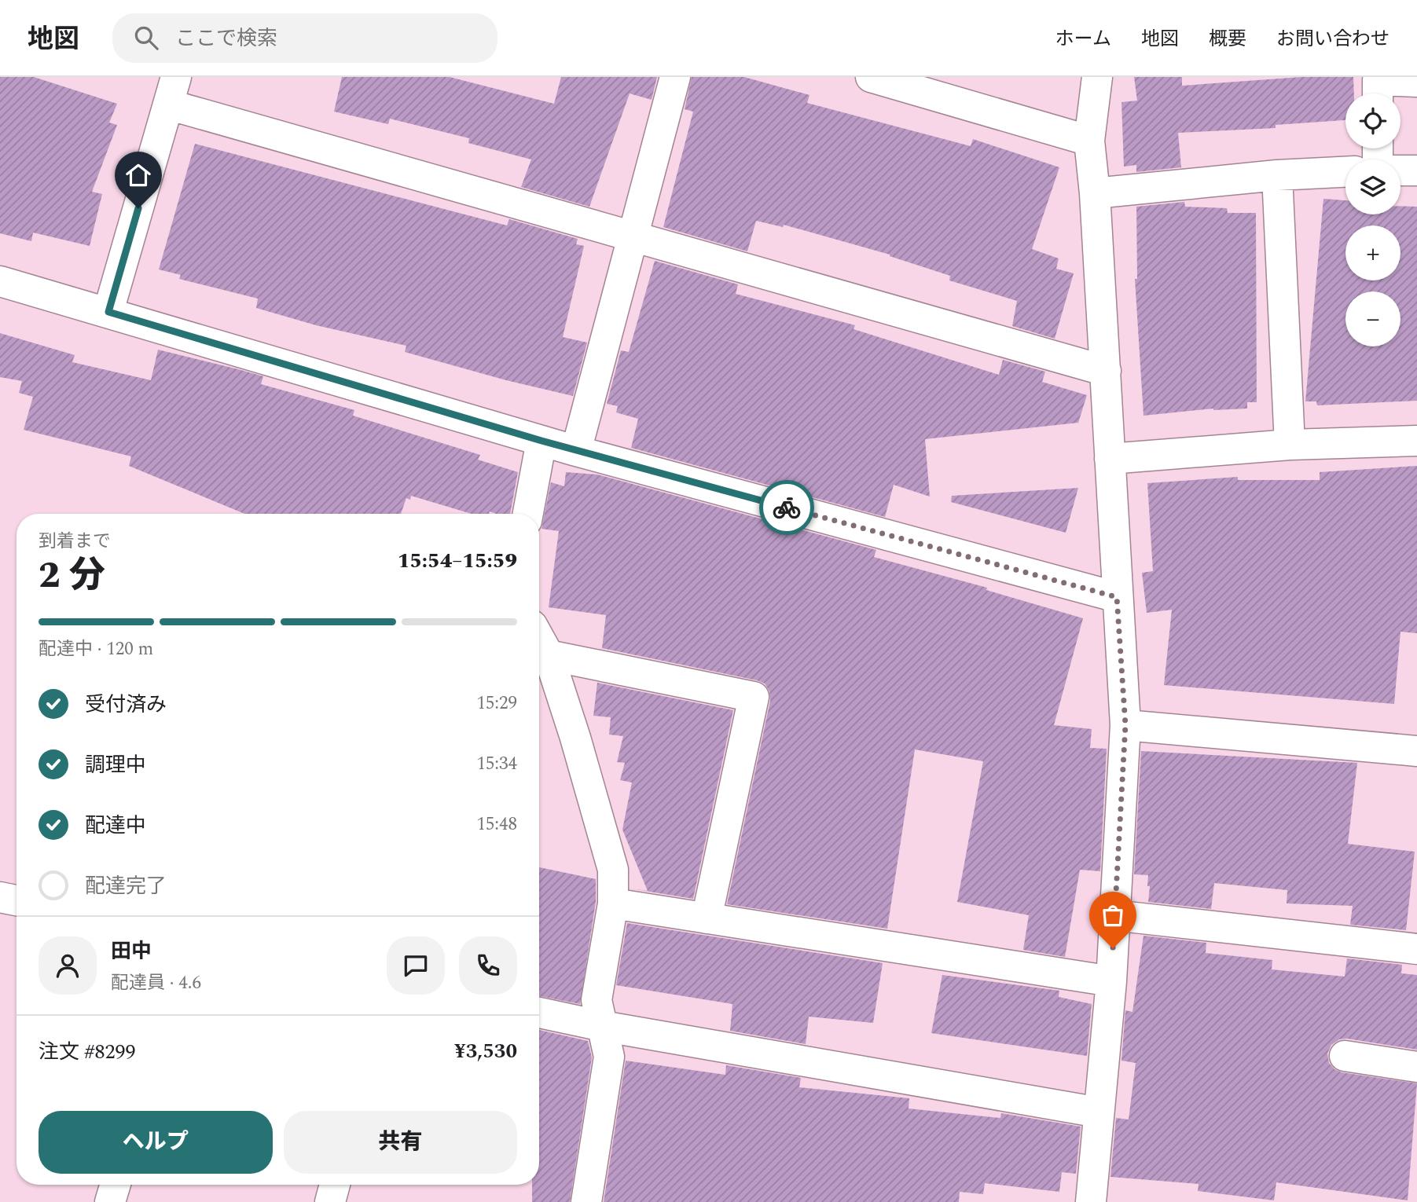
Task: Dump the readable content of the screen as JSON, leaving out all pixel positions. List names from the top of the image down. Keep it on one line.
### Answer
{"page":{"header":"地図","search":"ここで検索","nav":["ホーム","地図","概要","お問い合わせ"],"map_buttons":["+","−"],"heading":["2 分","到着まで","15:54–15:59"],"panel":["田中","配達員 · 4.6","注文 #8299","¥3,530"],"bar":"配達中 · 120 m","list":[["受付済み","15:29"],["調理中","15:34"],["配達中","15:48"],"配達完了"],"buttons":["ヘルプ","共有"]}}
